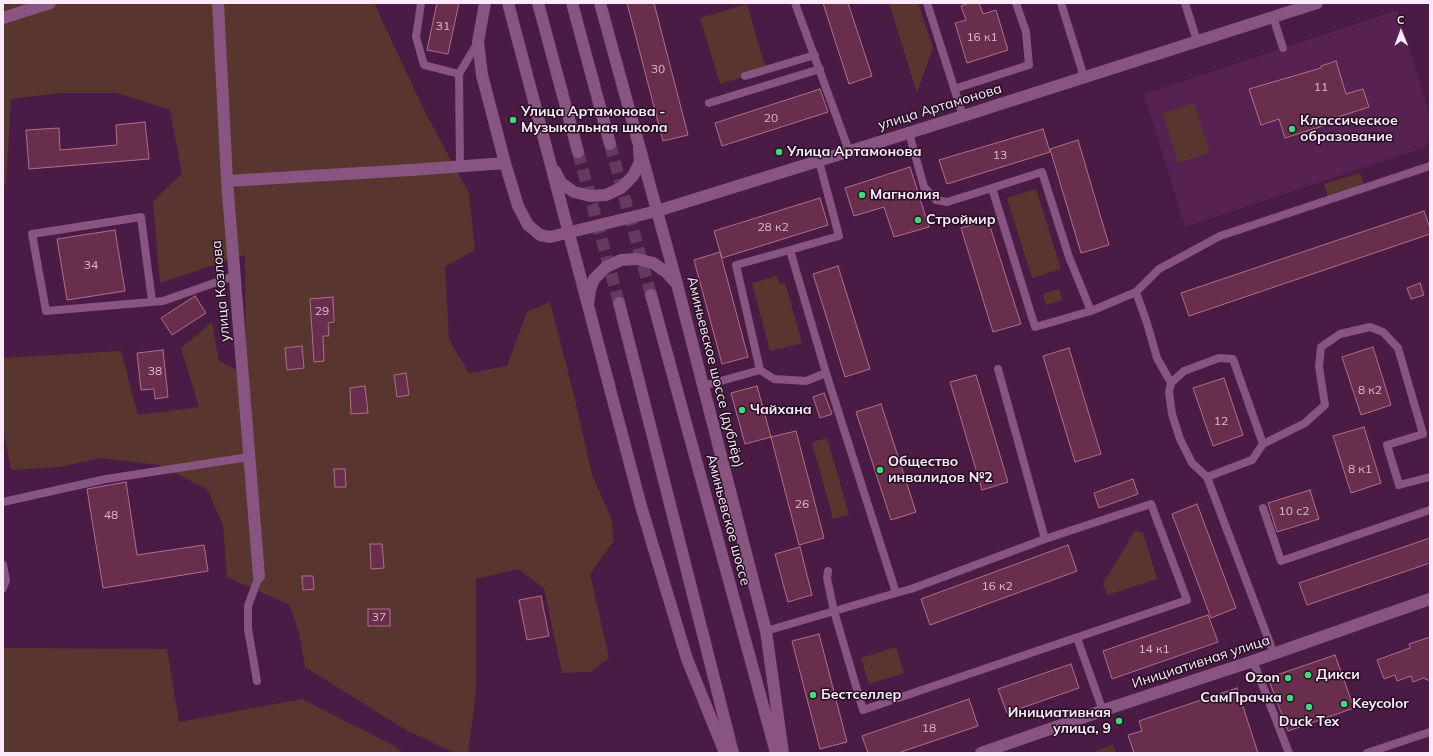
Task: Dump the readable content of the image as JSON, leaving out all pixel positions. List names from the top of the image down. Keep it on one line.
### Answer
{"streets":{"main road":["улица Артамонова","улица Козлова","Аминьевское шоссе (дублёр)","Аминьевское шоссе","Инициативная улица"]},"crossings":[["улица Артамонова","Аминьевское шоссе (дублёр)"]],"places":["Улица Артамонова - Музыкальная школа","Классическое образование","Улица Артамонова","Магнолия","Строймир","Чайхана","Общество инвалидов №2","Дикси","Ozon","Бестселлер","СамПрачка","Keycolor","Duck Tex","Инициативная улица, 9"],"house_numbers":["31","16 к1","30","11","20","13","28 к2","34","29","38","8 к2","12","8 к1","26","10 с2","48","16 к2","37","14 к1","18"],"north":"top"}
